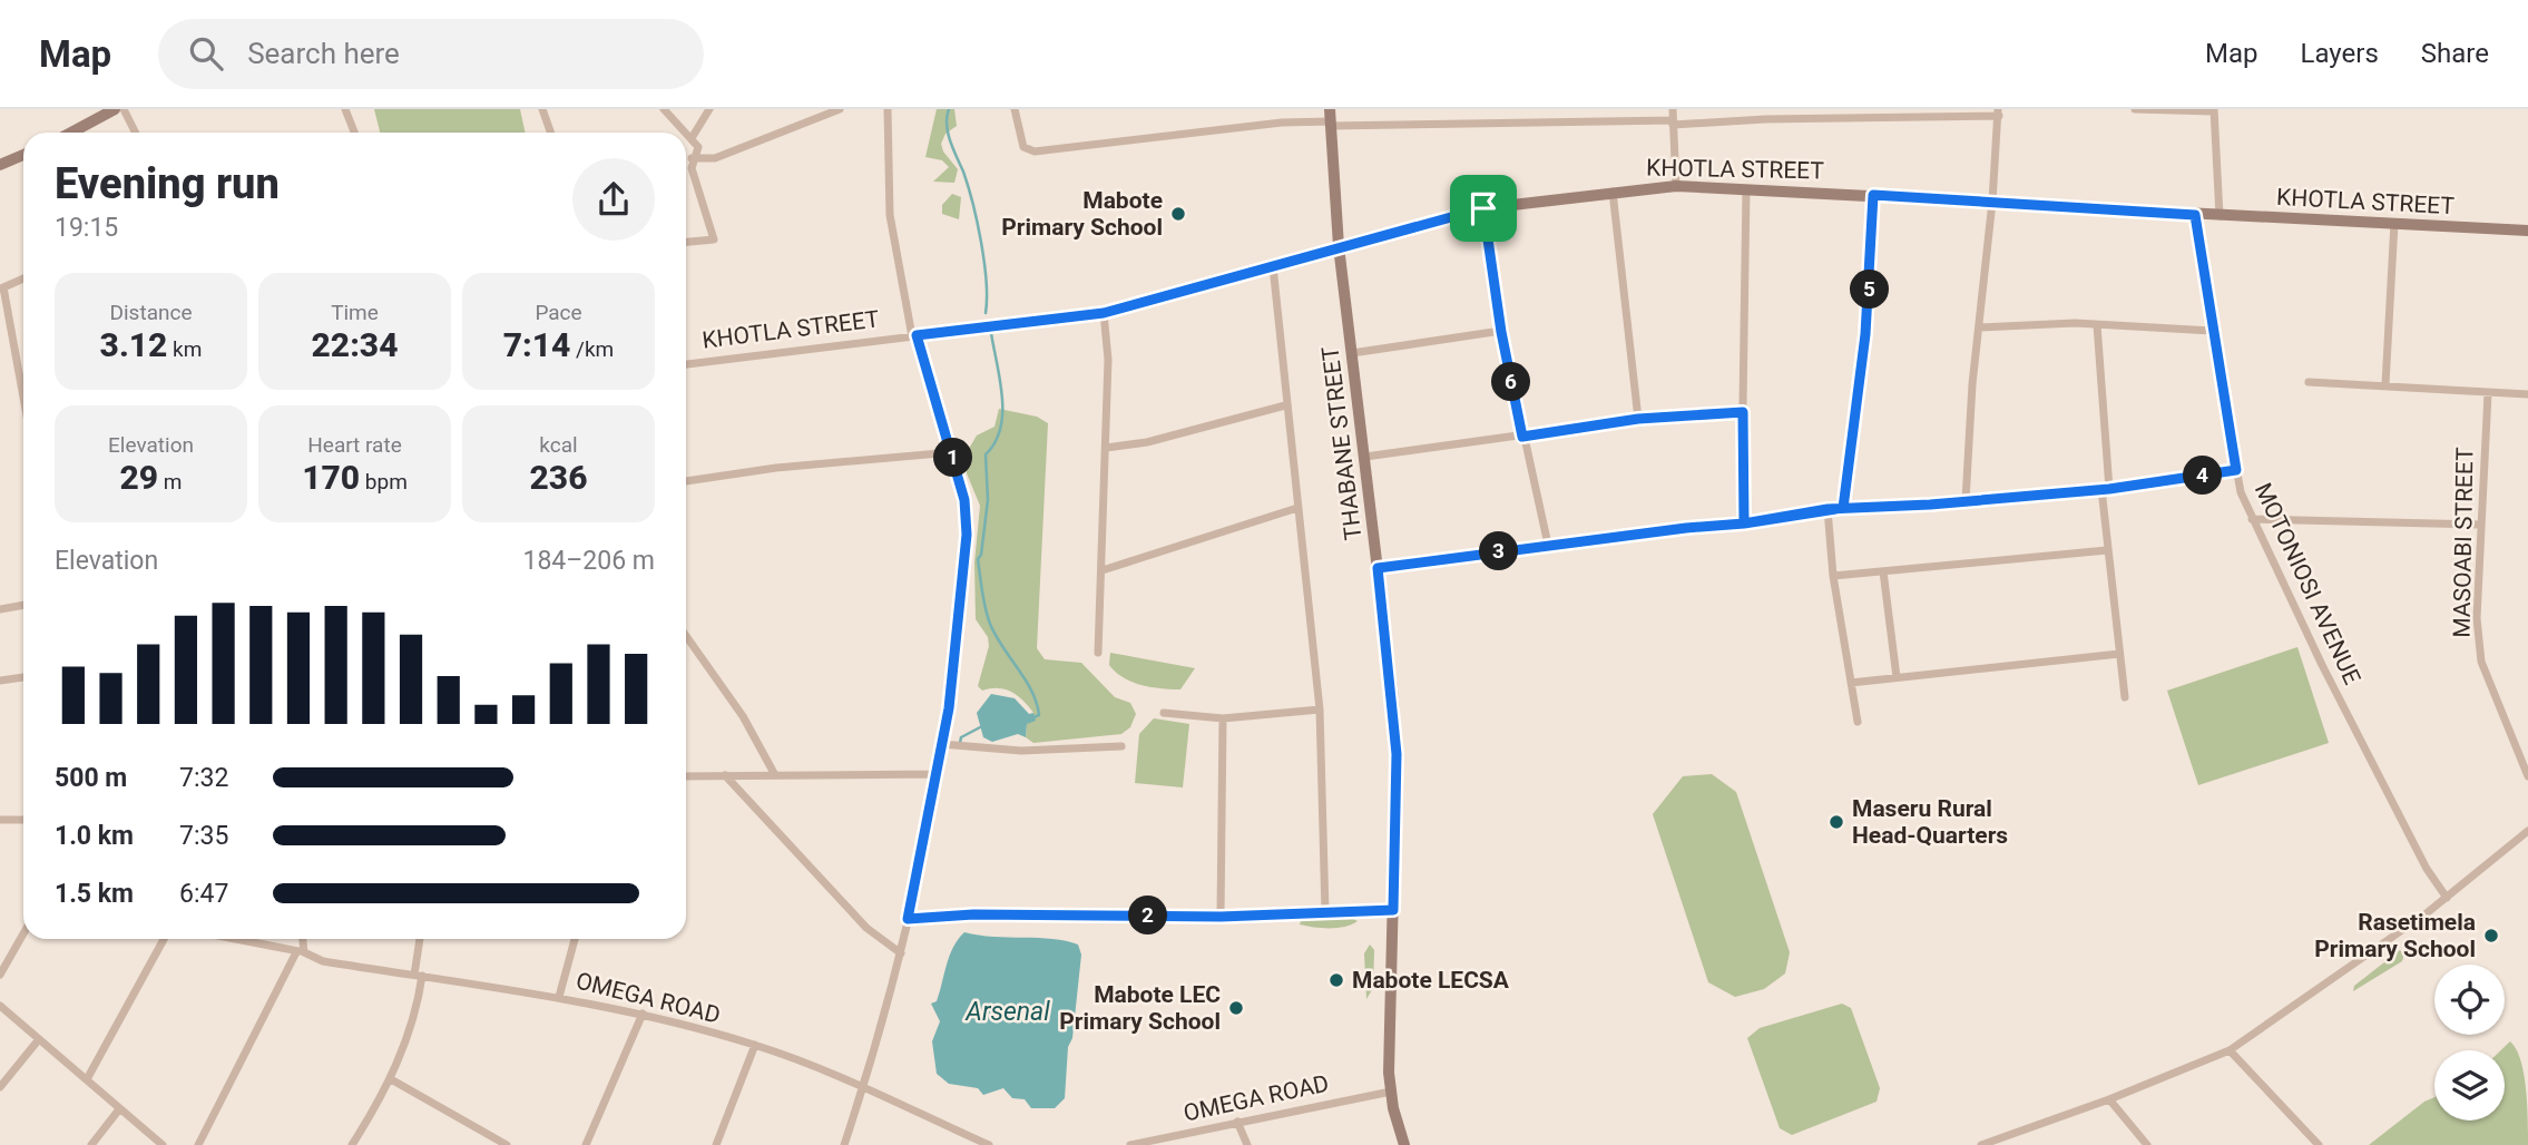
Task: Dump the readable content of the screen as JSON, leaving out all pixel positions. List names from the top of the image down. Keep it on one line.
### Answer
{"streets":{"street":["KHOTLA STREET","THABANE STREET","MASOABI STREET","MOTONIOSI AVENUE","OMEGA ROAD"]},"crossings":[["KHOTLA STREET","THABANE STREET"],["KHOTLA STREET","MOTONIOSI AVENUE"],["THABANE STREET","OMEGA ROAD"]],"water":["Arsenal"],"places":["Mabote Primary School","Maseru Rural Head-Quarters","Rasetimela Primary School","Mabote LECSA","Mabote LEC Primary School"],"page":{"header":"Map","search":"Search here","nav":["Map","Layers","Share"],"heading":["Evening run","19:15"],"stats":[["Distance","3.12 km"],["Time","22:34"],["Pace","7:14 /km"],["Elevation","29 m"],["Heart rate","170 bpm"],["kcal","236"]],"pins":["5","6","1","4","3","2"],"chart":["Elevation","184–206 m"],"list":[{"name":"500 m","note":"7:32"},{"name":"1.0 km","note":"7:35"},{"name":"1.5 km","note":"6:47"}]}}
